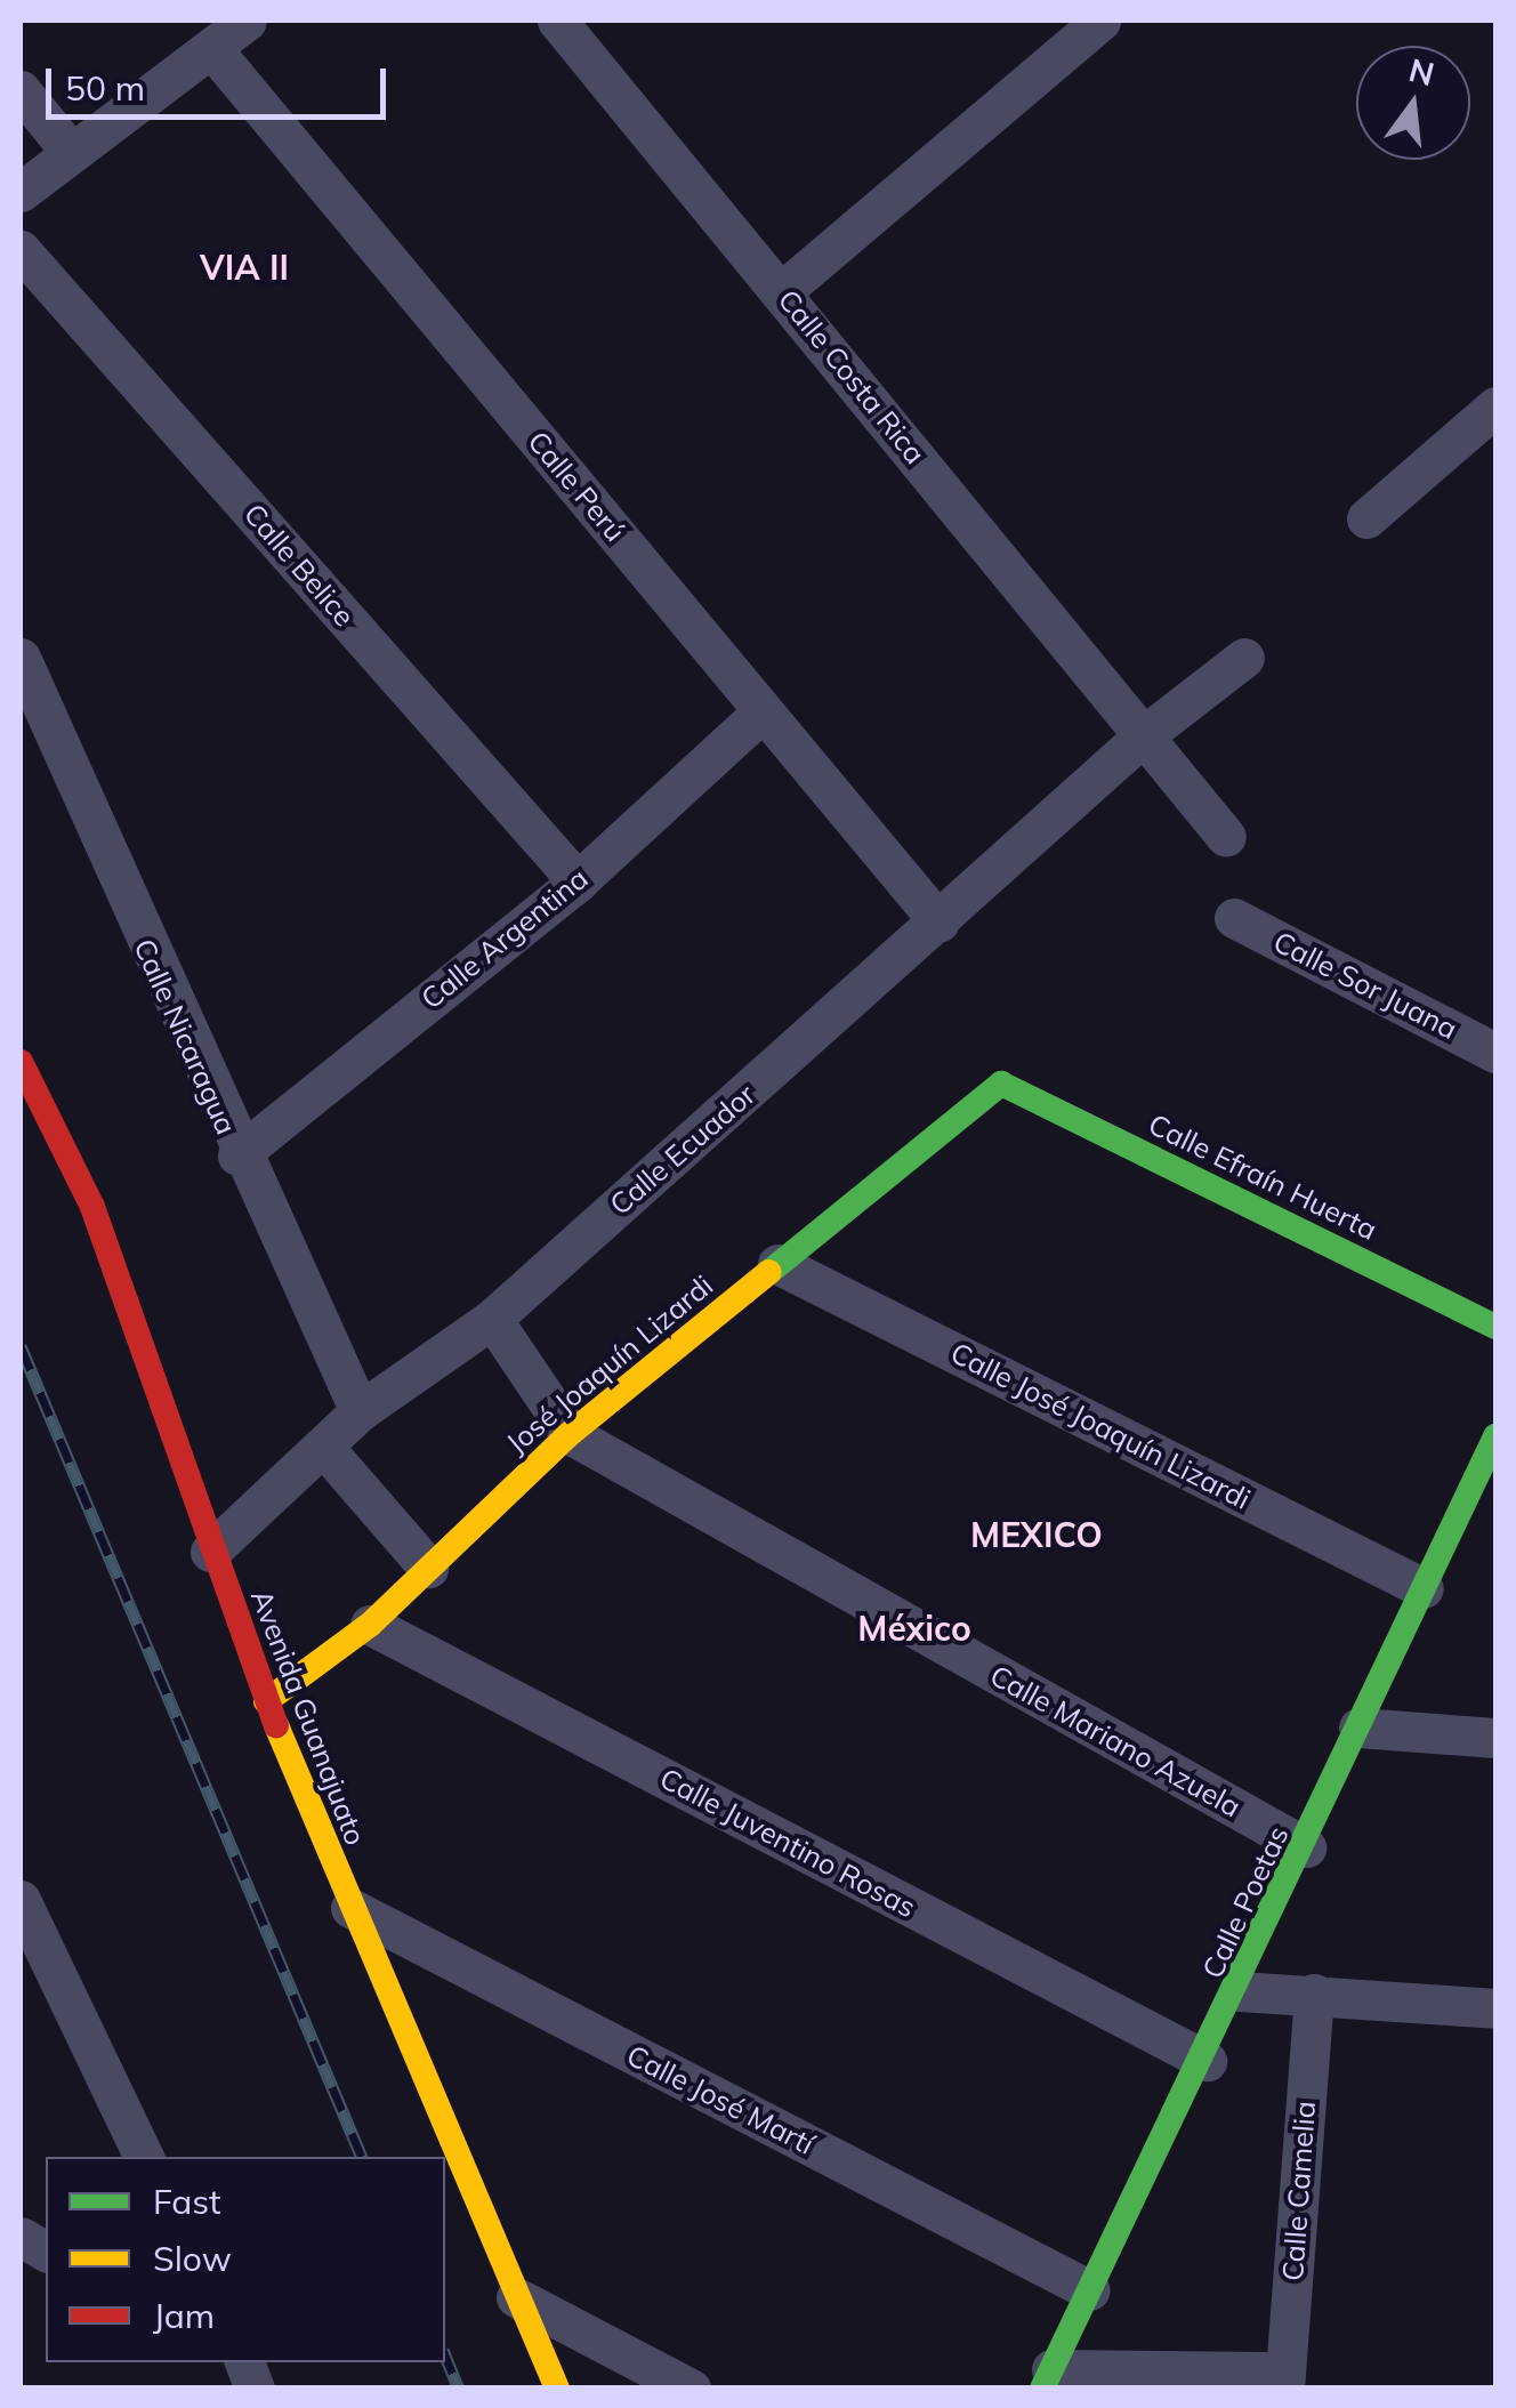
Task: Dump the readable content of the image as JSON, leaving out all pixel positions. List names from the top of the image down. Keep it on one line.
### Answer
{"streets":{"street":["Calle Costa Rica","Calle Perú","Calle Belice","Calle Argentina","Calle Sor Juana","Calle Nicaragua","Calle Ecuador","Calle Efraín Huerta","José Joaquín Lizardi","Calle José Joaquín Lizardi","Avenida Guanajuato","Calle Mariano Azuela","Calle Juventino Rosas","Calle Poetas","Calle José Martí","Calle Camelia"]},"crossings":[["Calle Costa Rica","Calle Ecuador"],["Calle Perú","Calle Argentina"],["Calle Perú","Calle Ecuador"],["Calle Belice","Calle Argentina"],["Calle Argentina","Calle Nicaragua"],["Calle Nicaragua","Calle Ecuador"],["Calle Ecuador","Avenida Guanajuato"],["Calle Ecuador","Calle Mariano Azuela"],["Calle Efraín Huerta","José Joaquín Lizardi"],["José Joaquín Lizardi","Calle José Joaquín Lizardi"],["José Joaquín Lizardi","Avenida Guanajuato"],["José Joaquín Lizardi","Calle Mariano Azuela"],["José Joaquín Lizardi","Calle Juventino Rosas"],["Calle José Joaquín Lizardi","Calle Poetas"],["Avenida Guanajuato","Calle José Martí"],["Calle Mariano Azuela","Calle Poetas"],["Calle Juventino Rosas","Calle Poetas"],["Calle Poetas","Calle José Martí"]],"districts":["VIA II","MEXICO","México"],"legend":["Fast","Slow","Jam"],"scale_bar":"50 m","north":"top"}
